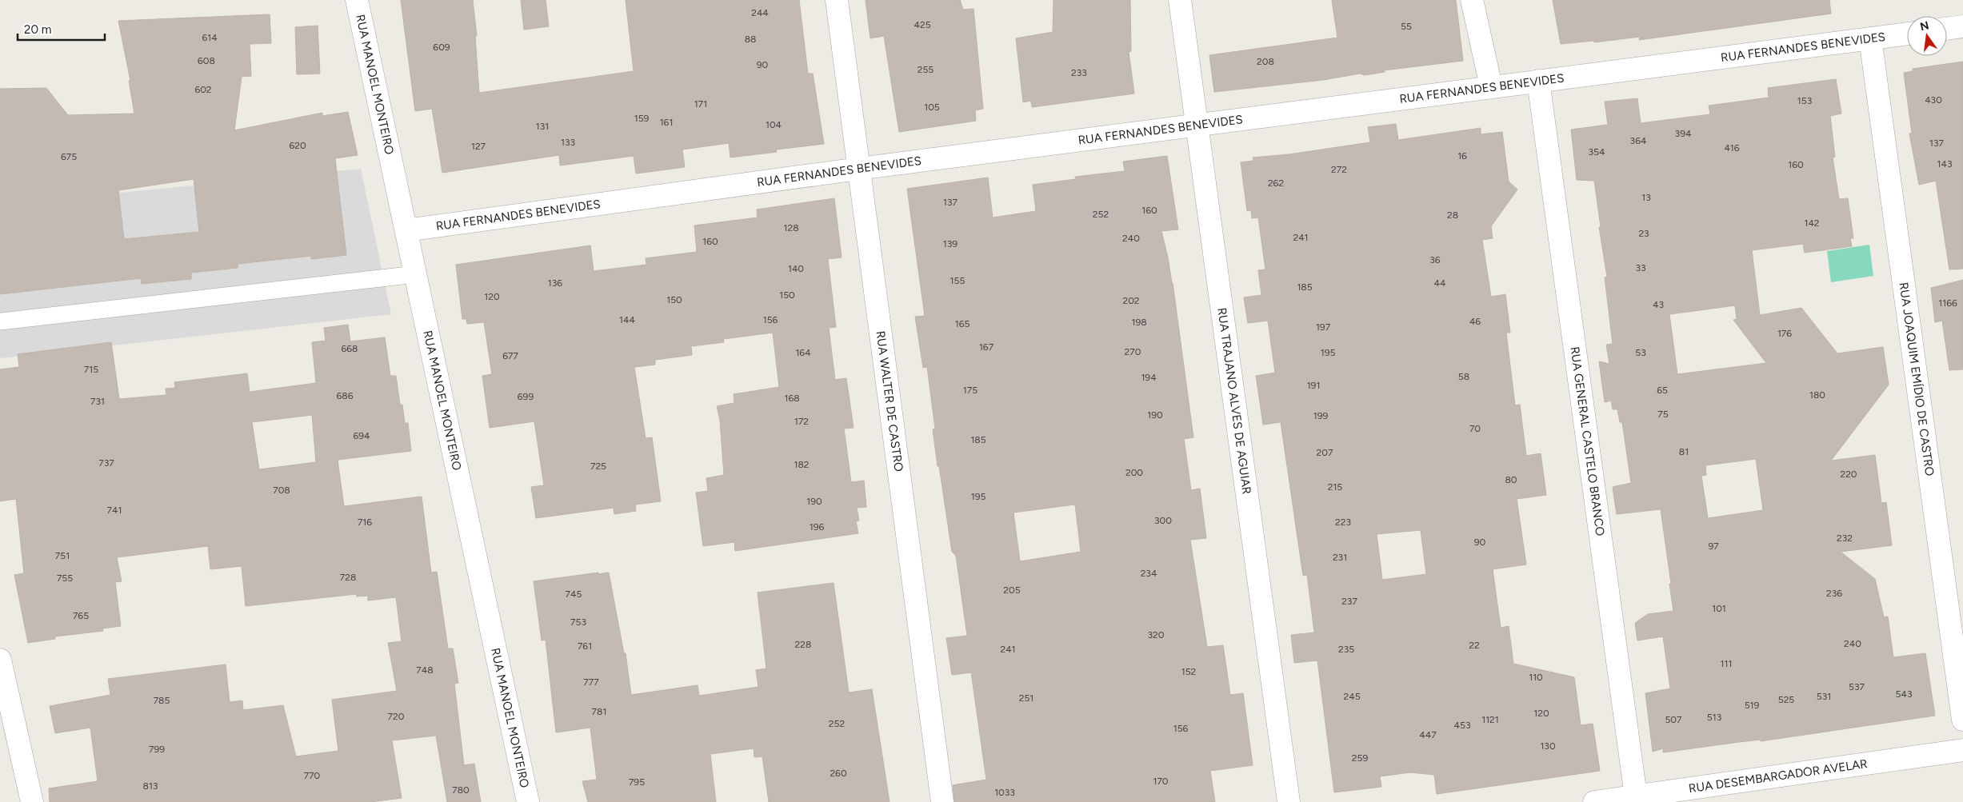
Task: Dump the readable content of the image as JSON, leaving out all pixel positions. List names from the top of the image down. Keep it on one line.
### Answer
{"streets":{"street":["RUA FERNANDES BENEVIDES","RUA MANOEL MONTEIRO","RUA JOAQUIM EMÍDIO DE CASTRO","RUA TRAJANO ALVES DE AGUIAR","RUA WALTER DE CASTRO","RUA GENERAL CASTELO BRANCO","RUA DESEMBARGADOR AVELAR"]},"crossings":[["RUA FERNANDES BENEVIDES","RUA MANOEL MONTEIRO"],["RUA FERNANDES BENEVIDES","RUA JOAQUIM EMÍDIO DE CASTRO"],["RUA FERNANDES BENEVIDES","RUA TRAJANO ALVES DE AGUIAR"],["RUA FERNANDES BENEVIDES","RUA WALTER DE CASTRO"],["RUA FERNANDES BENEVIDES","RUA GENERAL CASTELO BRANCO"],["RUA GENERAL CASTELO BRANCO","RUA DESEMBARGADOR AVELAR"]],"house_numbers":["244","425","55","614","88","609","608","208","90","255","233","602","430","153","171","105","159","161","104","131","394","364","133","137","620","127","416","354","16","675","143","160","272","262","13","137","160","252","28","142","128","23","241","240","160","139","36","33","140","155","136","44","185","150","120","150","202","1166","43","144","156","46","198","165","197","176","167","668","270","164","195","53","677","715","58","194","191","175","65","180","686","699","168","731","75","190","199","172","70","694","185","81","207","737","182","725","200","220","80","215","708","195","190","741","300","716","223","196","232","90","97","751","231","234","728","755","205","236","745","237","101","765","753","320","240","228","22","761","241","235","111","748","152","110","777","537","543","245","531","251","525","785","519","781","120","720","513","1121","507","252","453","156","447","130","799","259","260","770","170","795","813","780","1033"],"scale_bar":"20 m","north":"top"}
